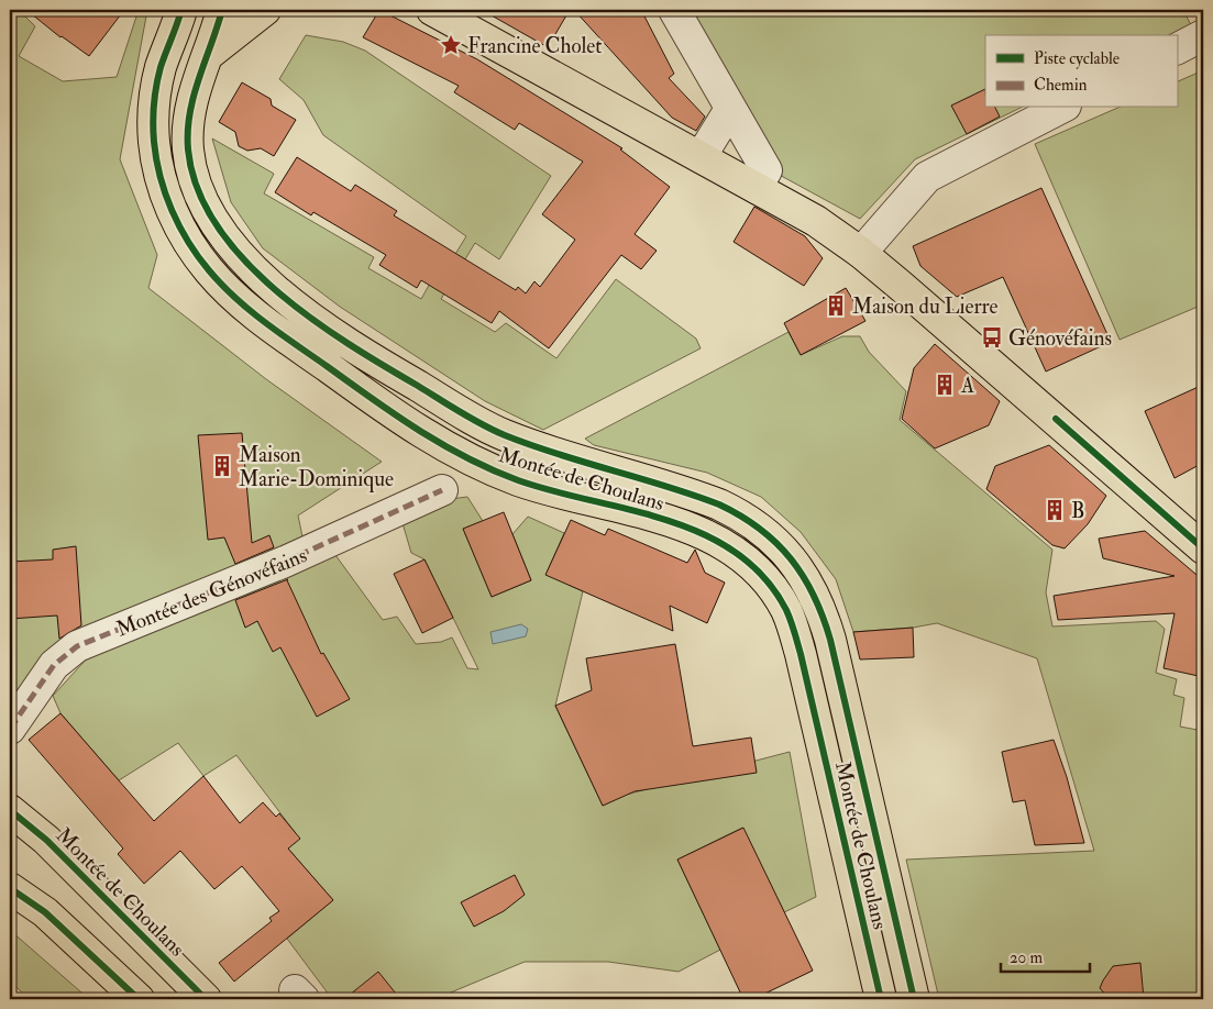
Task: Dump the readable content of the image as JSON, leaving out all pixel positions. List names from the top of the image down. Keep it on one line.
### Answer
{"streets":{"main road":["Montée de Choulans"],"street":["Montée des Génovéfains"]},"places":{"place":["Francine Cholet"],"building":["Maison du Lierre","A","Maison Marie-Dominique","B"],"bus stop":["Génovéfains"]},"legend":["Piste cyclable","Chemin"],"scale_bar":"20 m"}
